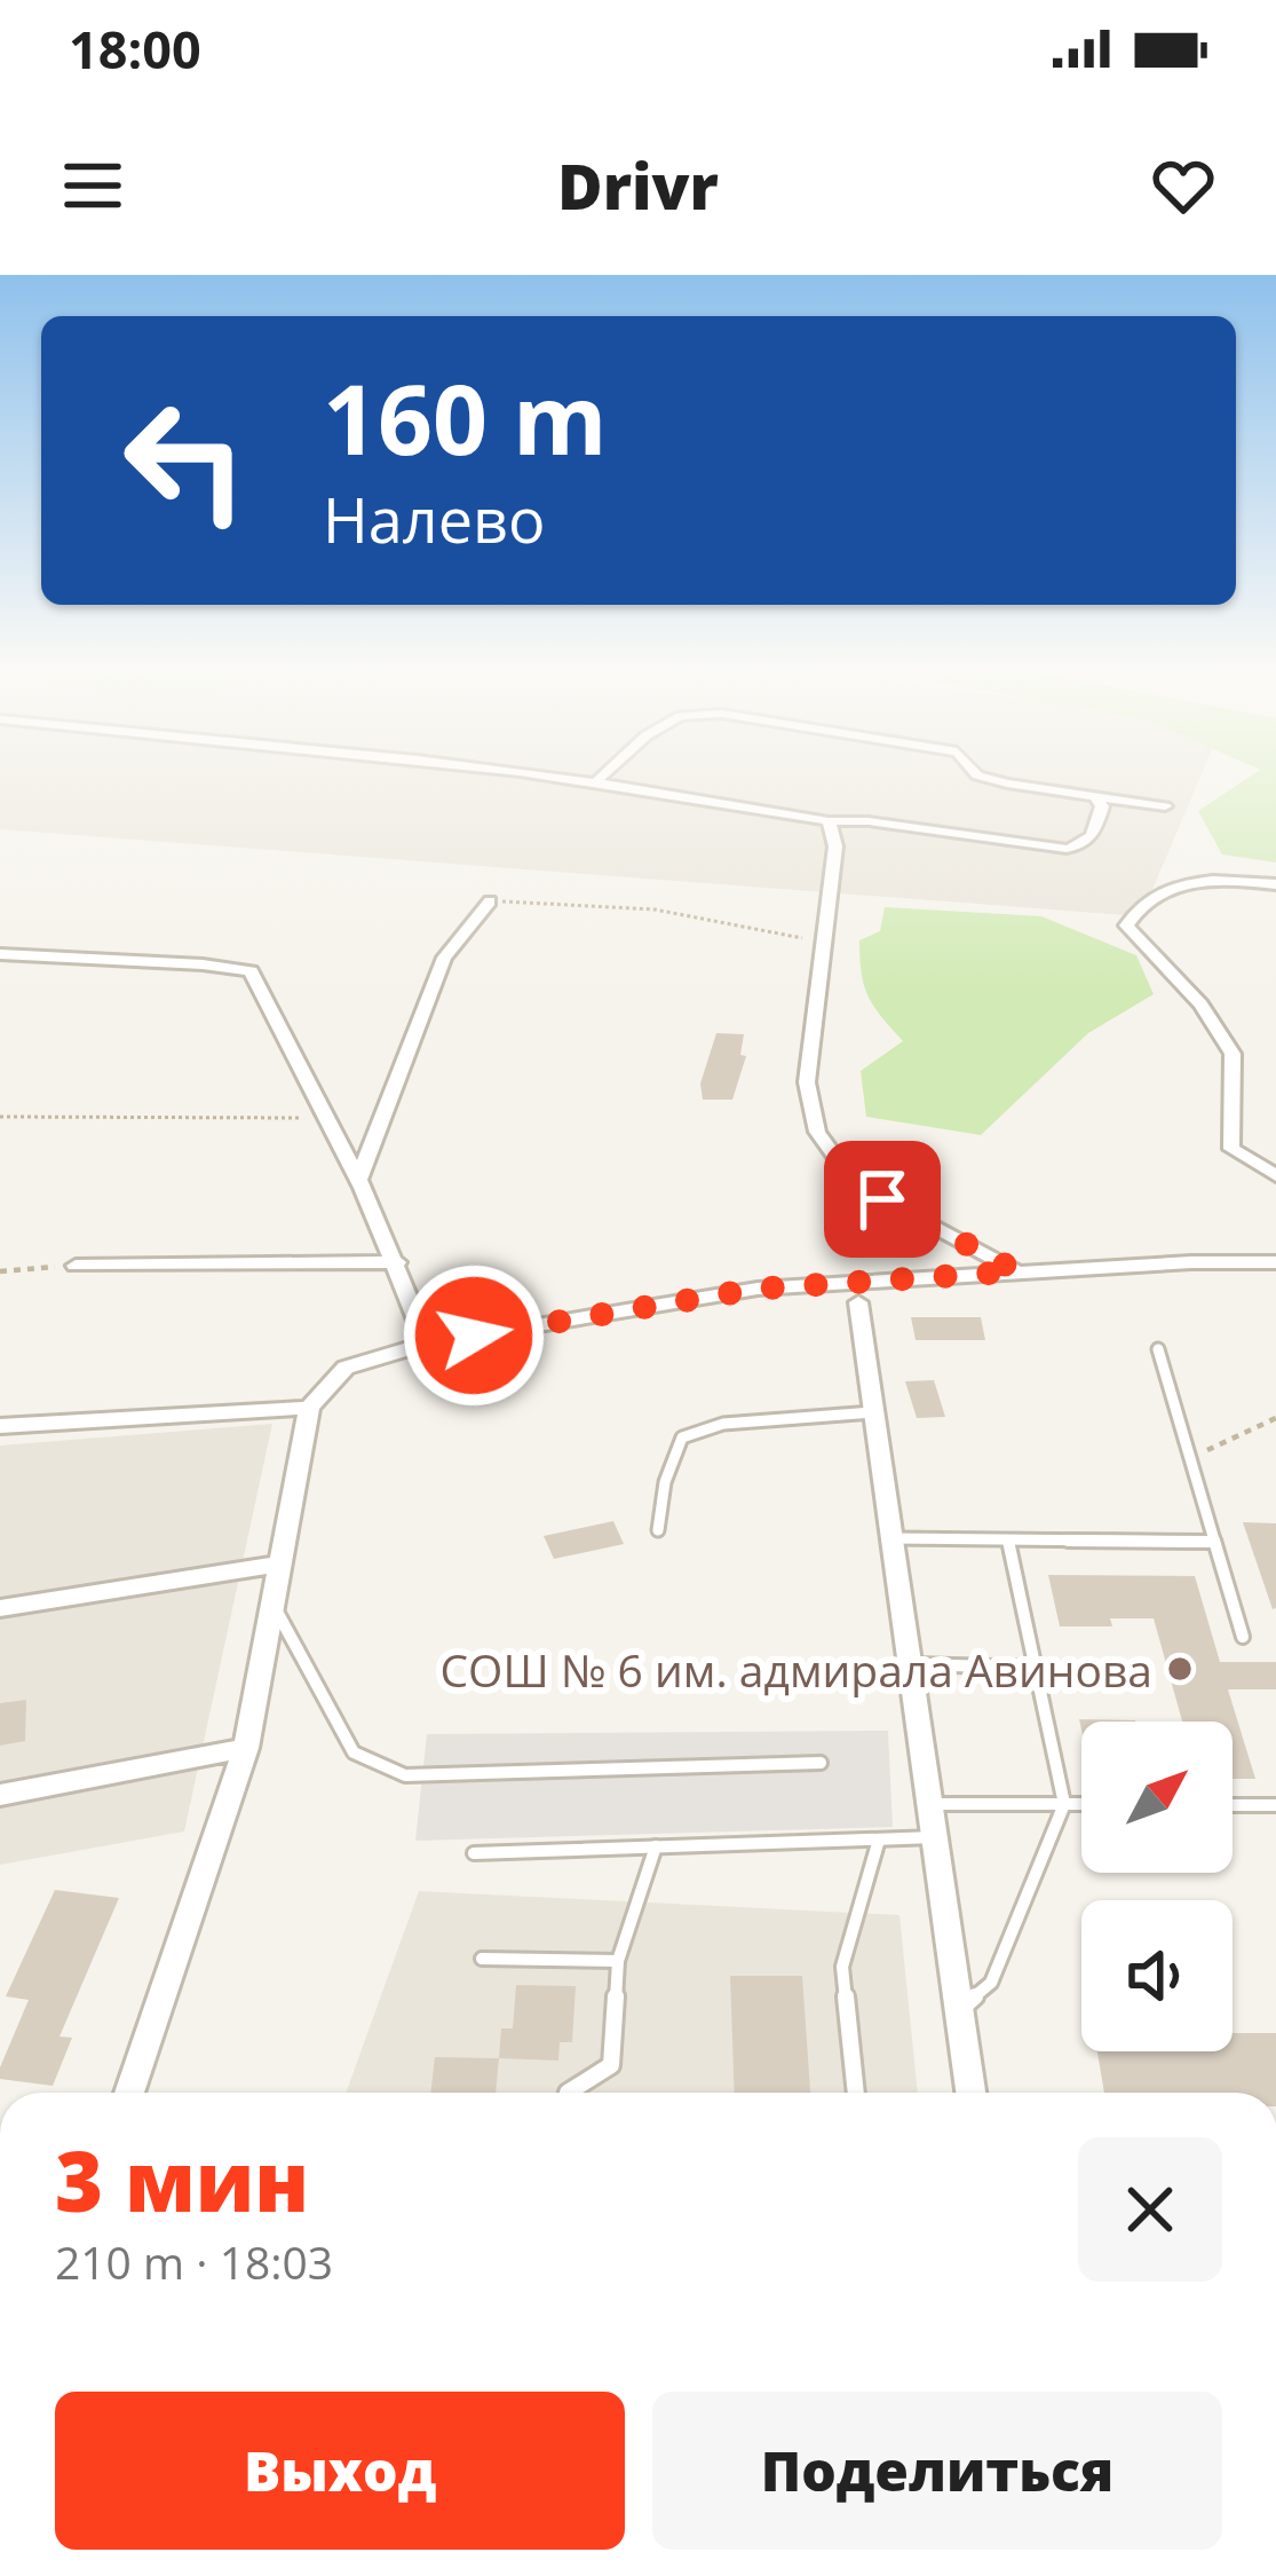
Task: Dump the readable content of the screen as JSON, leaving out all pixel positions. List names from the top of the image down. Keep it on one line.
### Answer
{"places":["СОШ № 6 им. адмирала Авинова"],"north":"top right","page":{"status":"18:00","header":"Drivr","turn":["160 m","Налево"],"heading":["3 мин","210 m · 18:03"],"buttons":["Выход","Поделиться"]}}
